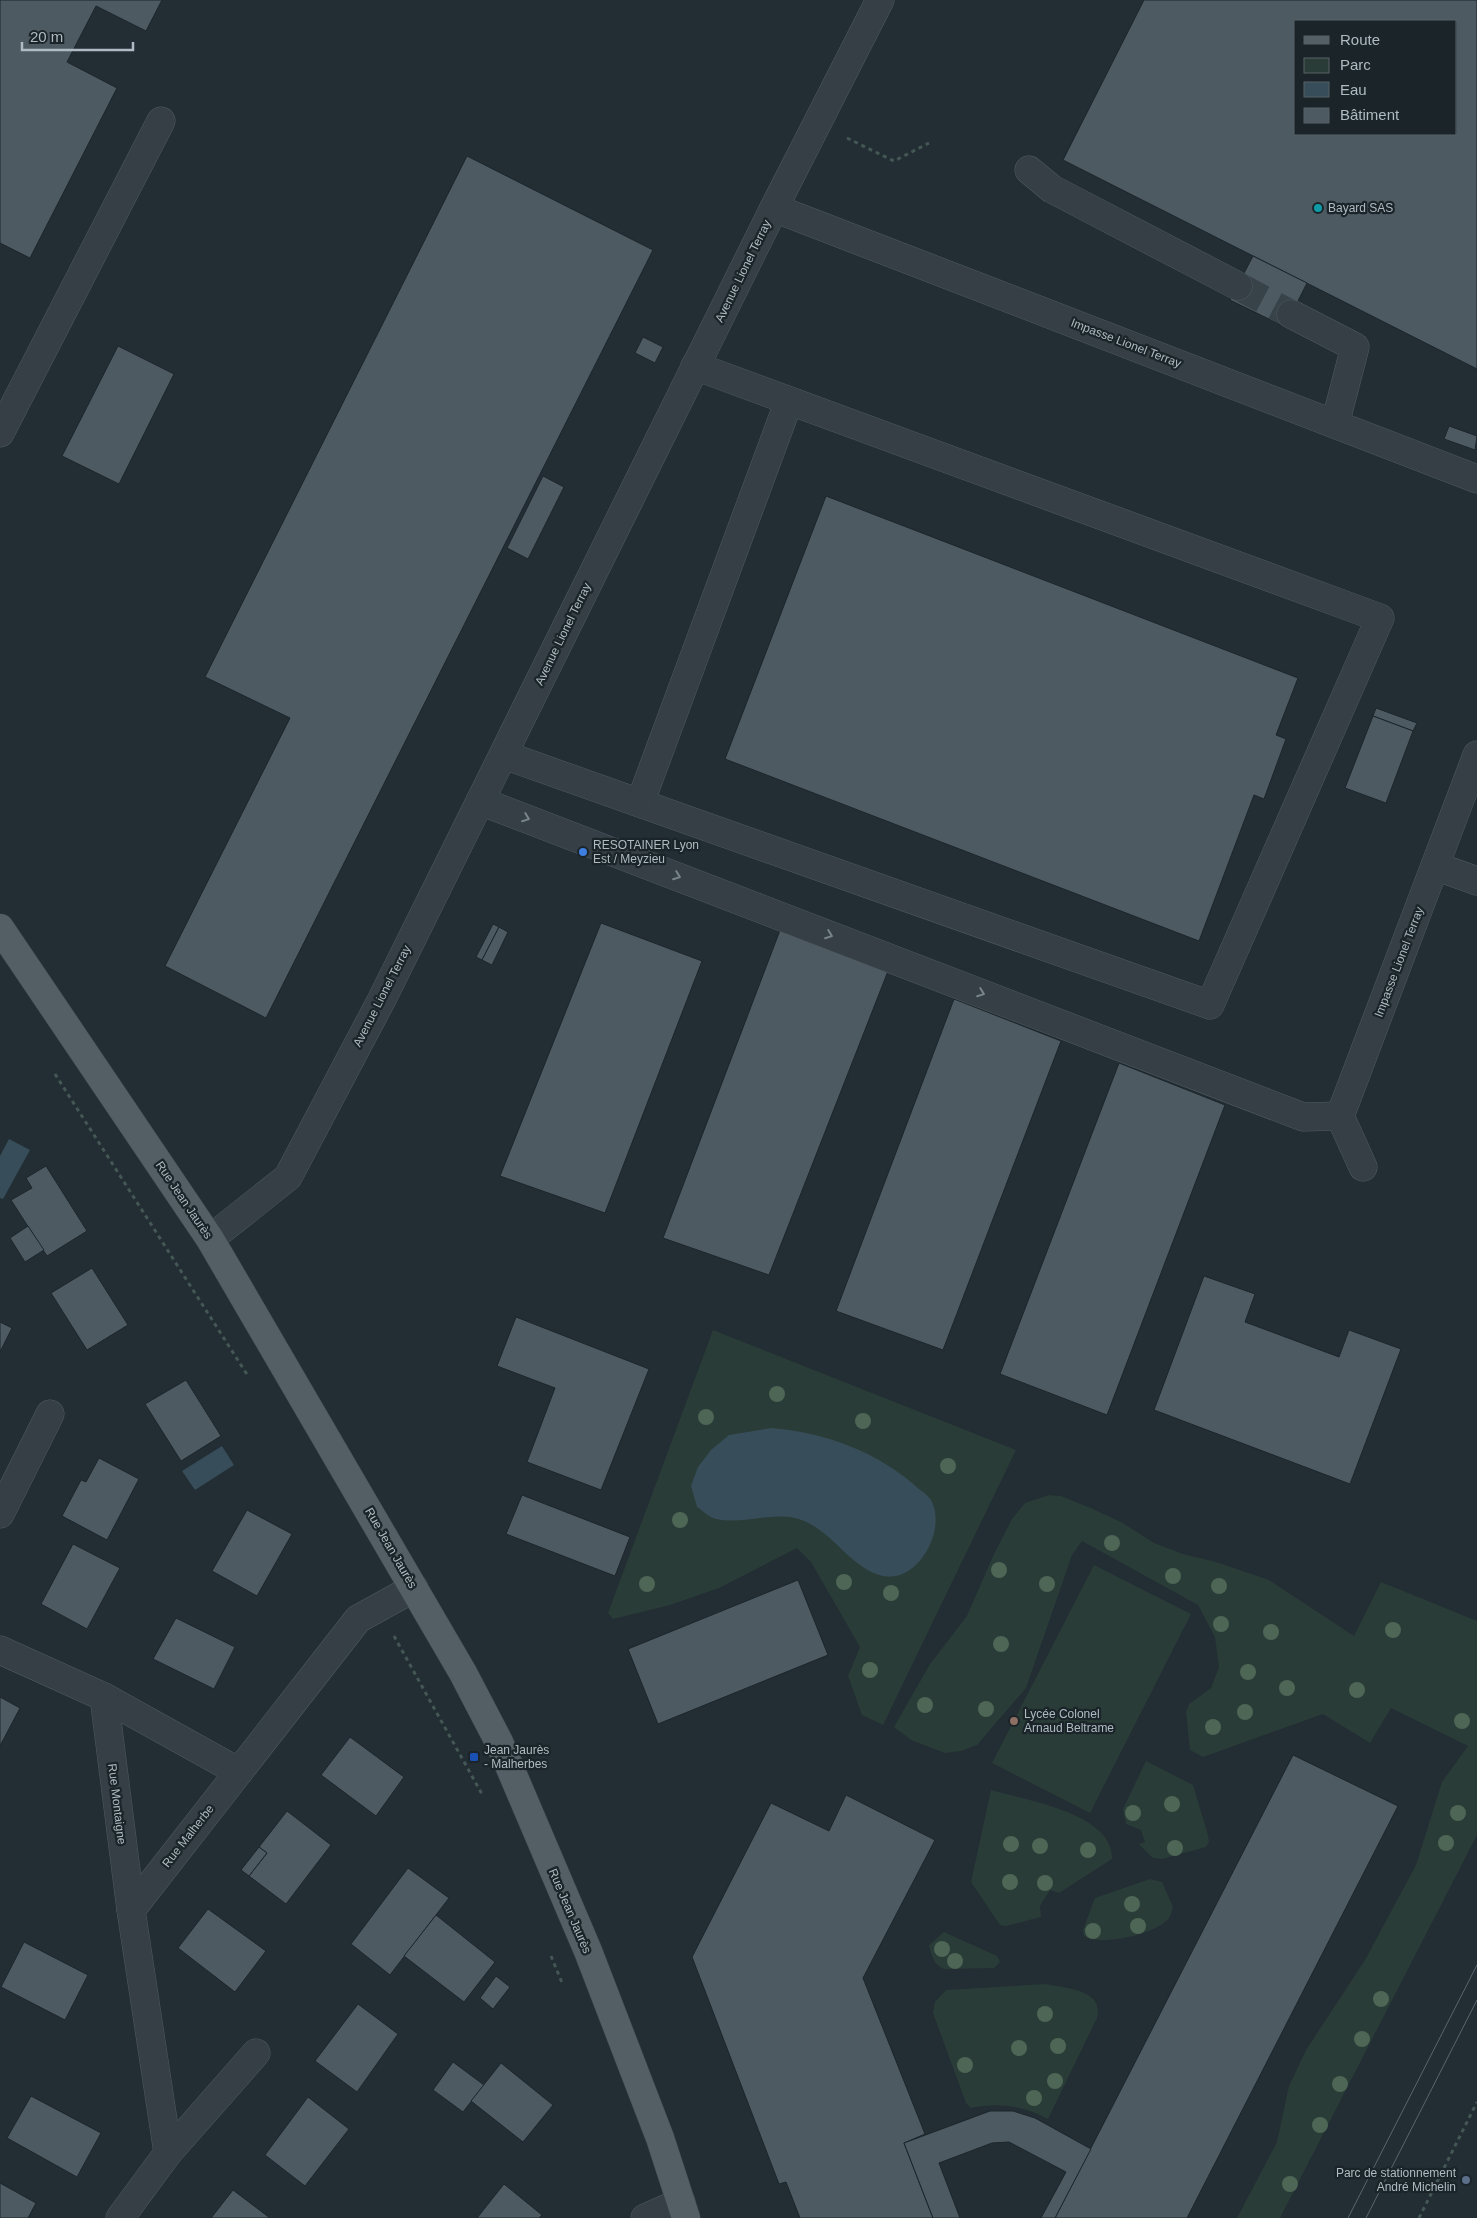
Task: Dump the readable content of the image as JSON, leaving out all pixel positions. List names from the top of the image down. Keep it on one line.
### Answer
{"streets":{"main road":["Rue Jean Jaurès"],"street":["Avenue Lionel Terray","Impasse Lionel Terray","Rue Montaigne","Rue Malherbe"]},"crossings":[["Avenue Lionel Terray","Impasse Lionel Terray"],["Avenue Lionel Terray","Rue Jean Jaurès"],["Rue Jean Jaurès","Rue Malherbe"],["Rue Montaigne","Rue Malherbe"]],"places":{"other":["Bayard SAS","RESOTAINER Lyon Est / Meyzieu","Lycée Colonel Arnaud Beltrame","Parc de stationnement André Michelin"],"transit":["Jean Jaurès - Malherbes"]},"legend":["Route","Parc","Eau","Bâtiment"],"scale_bar":"20 m"}
